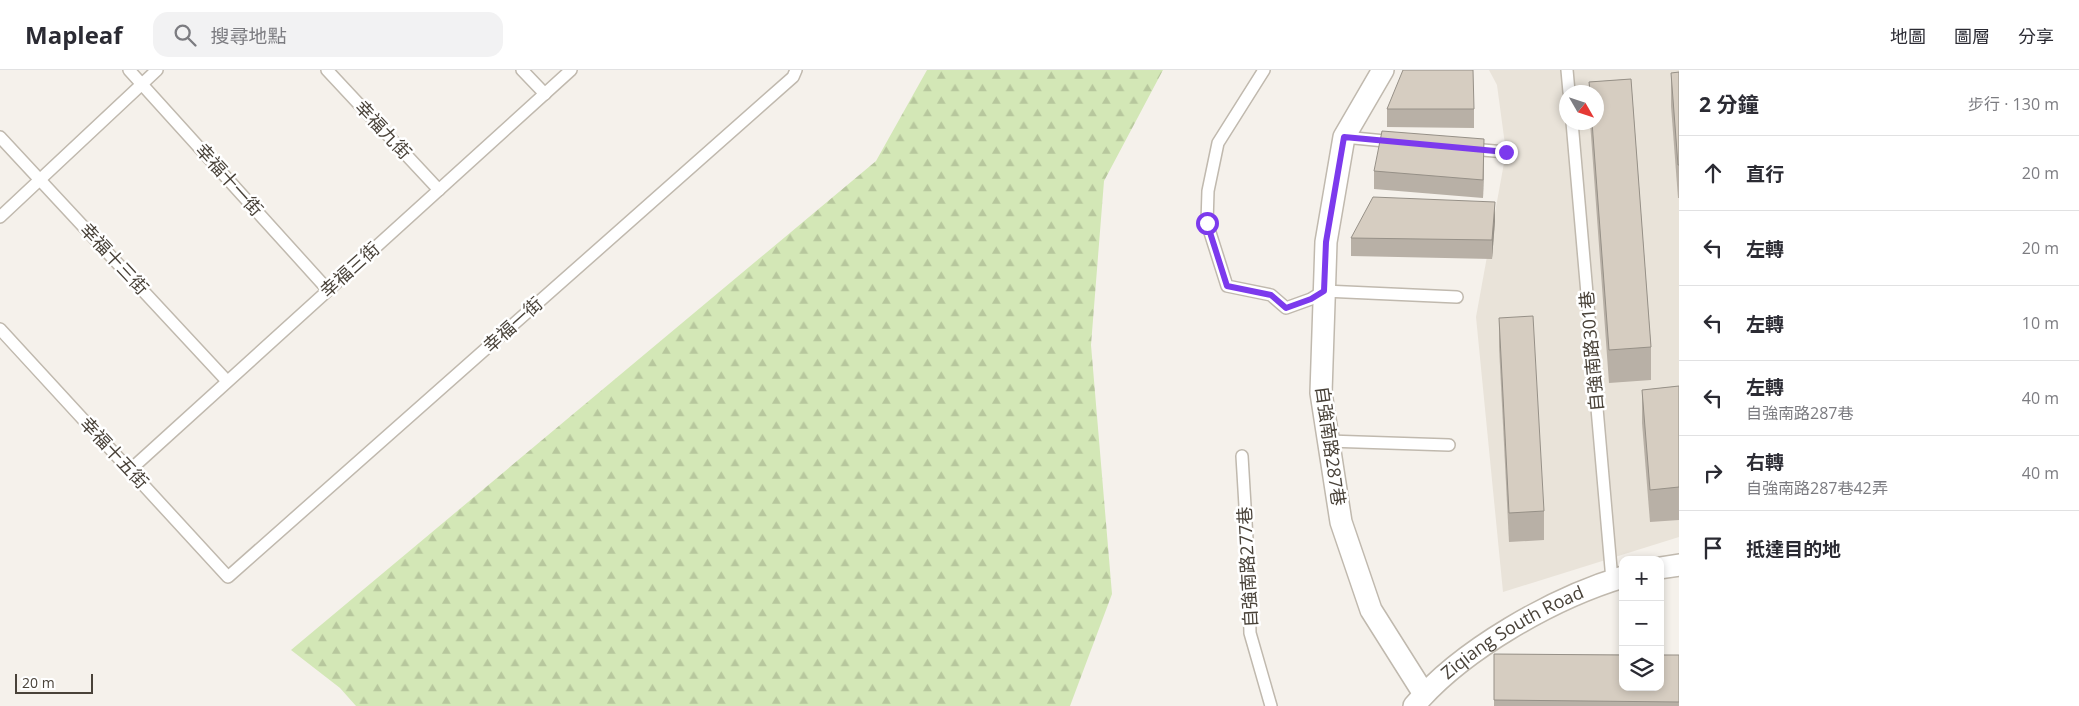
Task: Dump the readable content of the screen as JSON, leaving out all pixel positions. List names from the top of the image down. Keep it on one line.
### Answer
{"streets":{"street":["自強南路287巷","Ziqiang South Road"],"lane":["幸福九街","幸福十一街","幸福十三街","幸福三街","幸福一街","自強南路301巷","幸福十五街","自強南路277巷"]},"crossings":[["幸福九街","幸福三街"],["幸福十一街","幸福三街"],["幸福十三街","幸福三街"],["幸福三街","幸福十五街"],["幸福一街","幸福十五街"],["自強南路301巷","Ziqiang South Road"],["自強南路287巷","Ziqiang South Road"]],"scale_bar":"20 m","north":"bottom right","page":{"header":"Mapleaf","search":"搜尋地點","nav":["地圖","圖層","分享"],"heading":["2 分鐘","步行 · 130 m"],"list":[["直行","20 m"],["左轉","20 m"],["左轉","10 m"],["左轉","自強南路287巷","40 m"],["右轉","自強南路287巷42弄","40 m"],"抵達目的地"],"map_buttons":["+","−"],"scale":"20 m"}}
